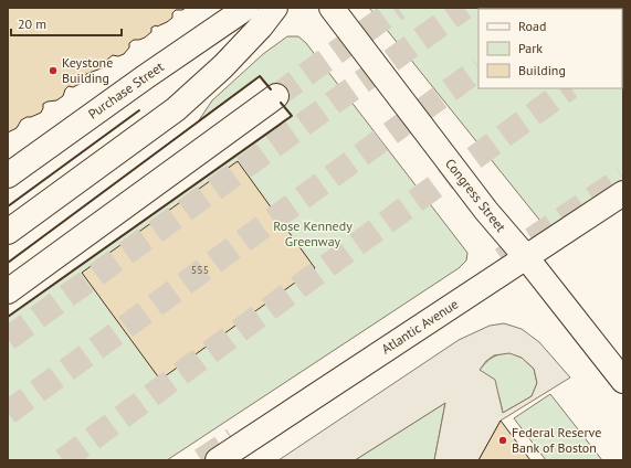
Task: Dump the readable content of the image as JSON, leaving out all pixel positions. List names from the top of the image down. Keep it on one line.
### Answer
{"streets":{"main road":["Purchase Street","Congress Street","Atlantic Avenue"]},"crossings":[["Congress Street","Atlantic Avenue"]],"parks":["Rose Kennedy Greenway"],"places":["Keystone Building","Federal Reserve Bank of Boston"],"house_numbers":["555"],"legend":["Road","Park","Building"],"scale_bar":"20 m"}
